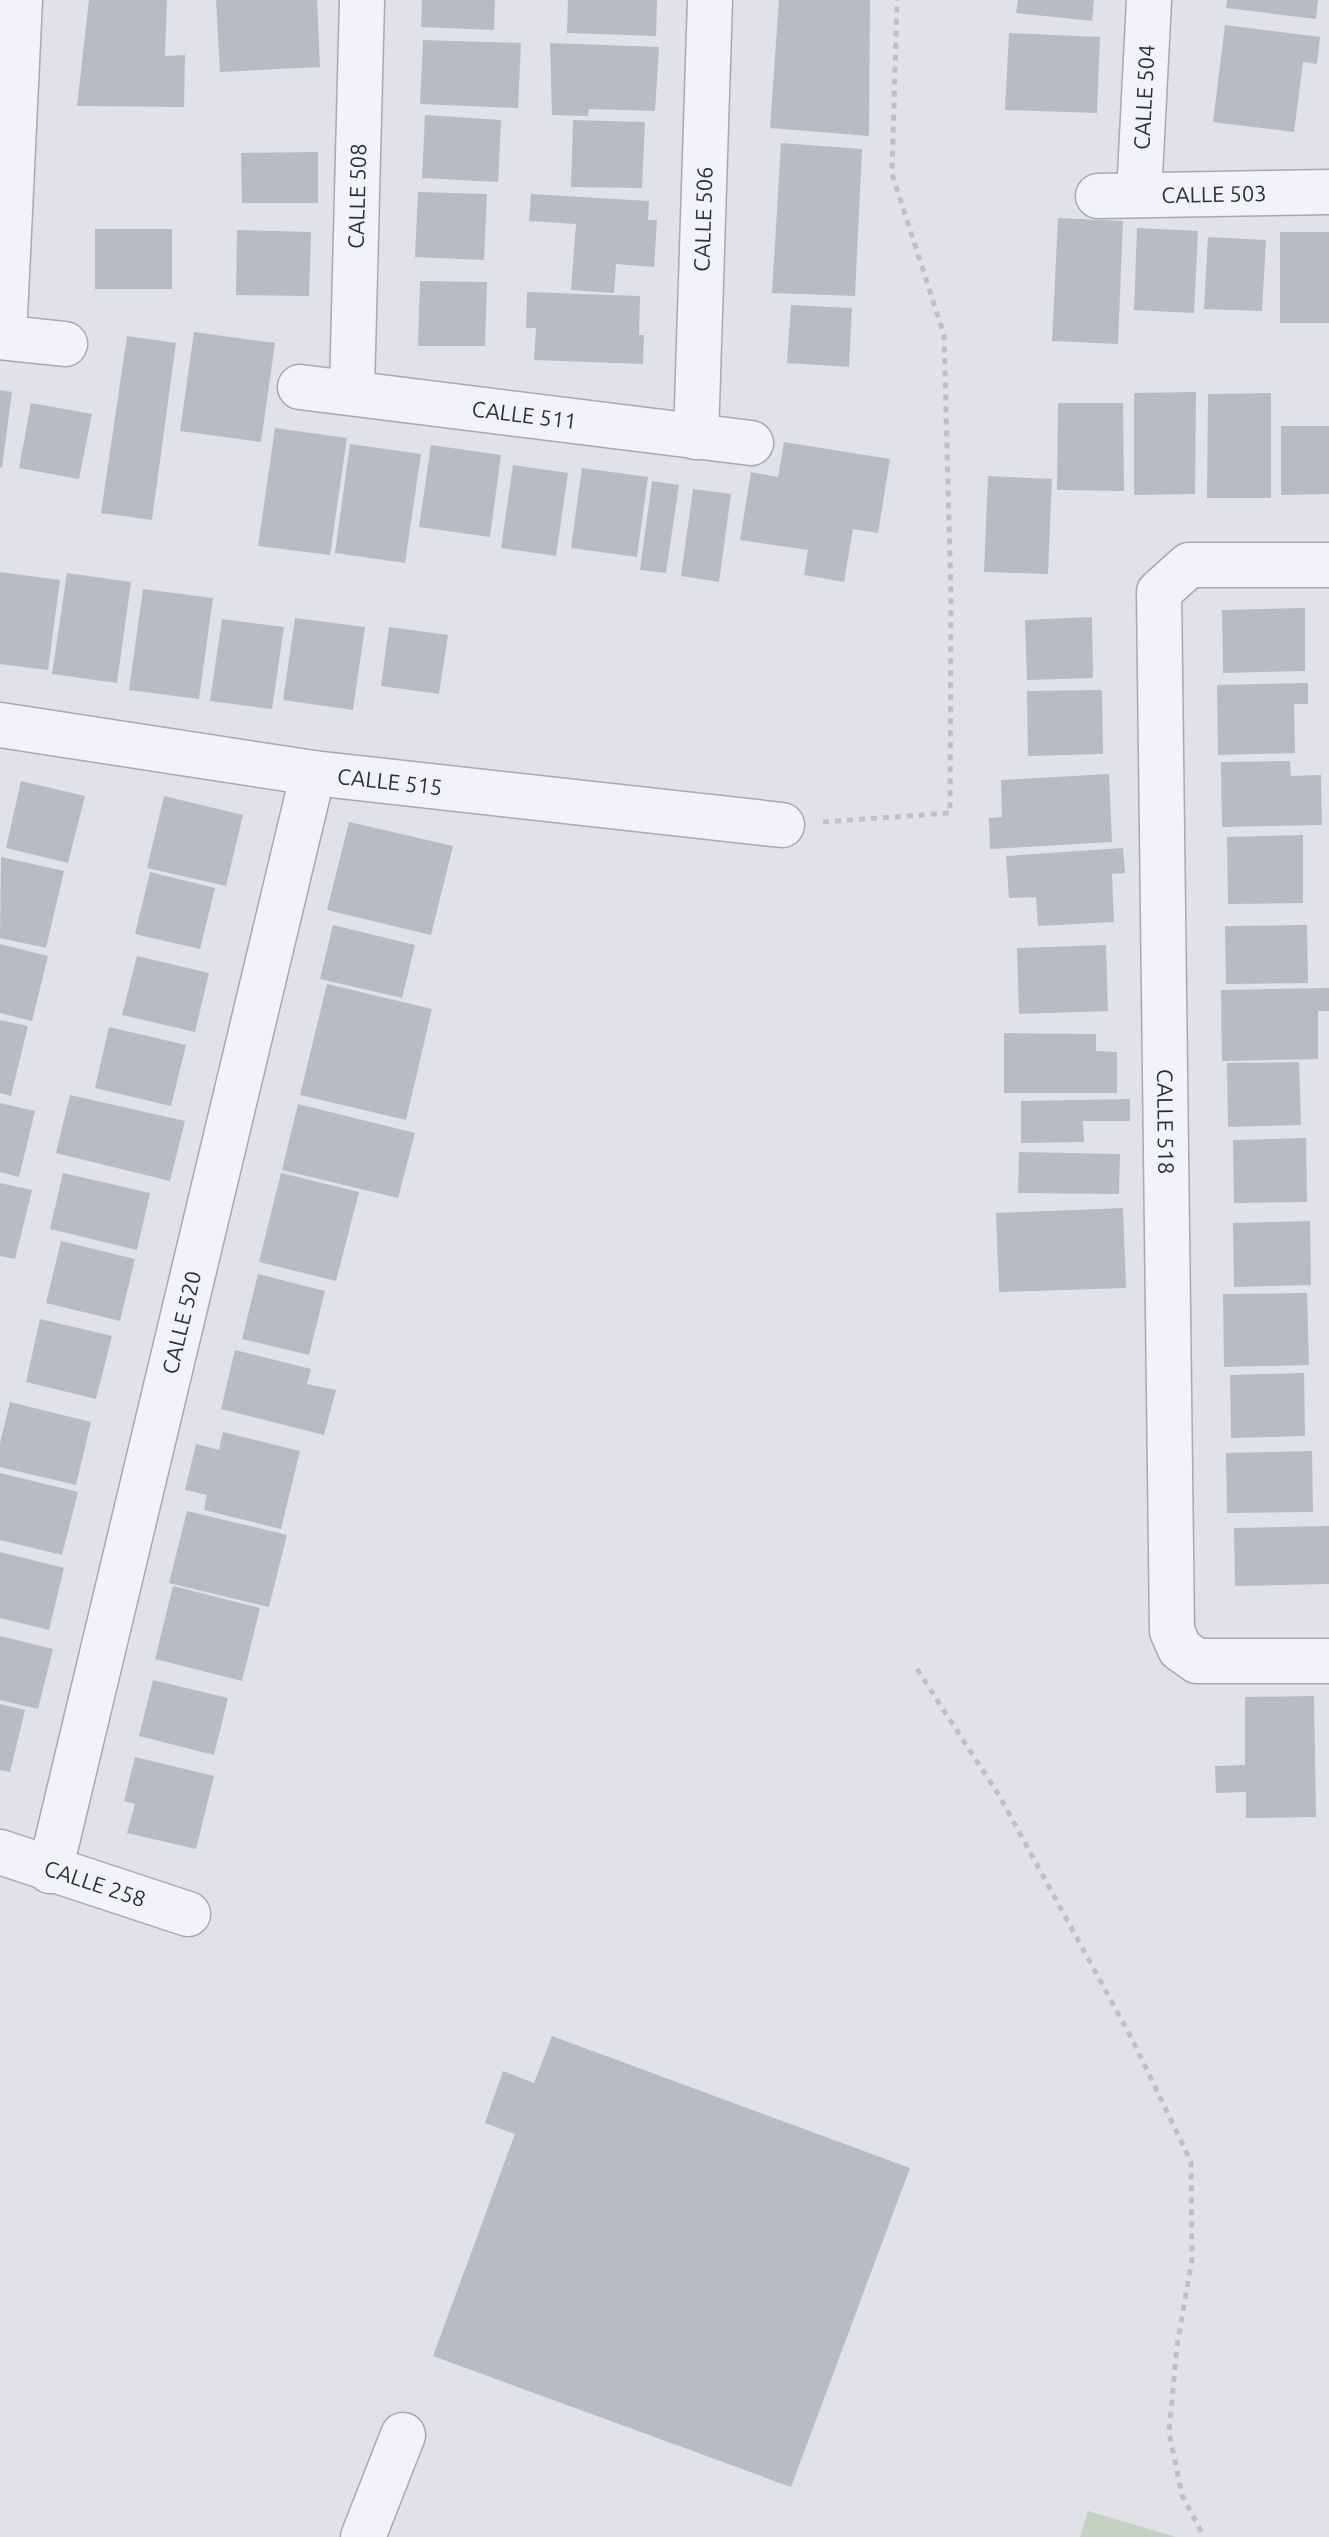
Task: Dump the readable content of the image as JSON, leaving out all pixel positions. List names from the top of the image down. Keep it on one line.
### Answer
{"streets":{"street":["CALLE 504","CALLE 503","CALLE 508","CALLE 506","CALLE 511","CALLE 515","CALLE 518","CALLE 520","CALLE 258"]},"crossings":[["CALLE 504","CALLE 503"],["CALLE 508","CALLE 511"],["CALLE 506","CALLE 511"],["CALLE 515","CALLE 520"],["CALLE 520","CALLE 258"]]}
